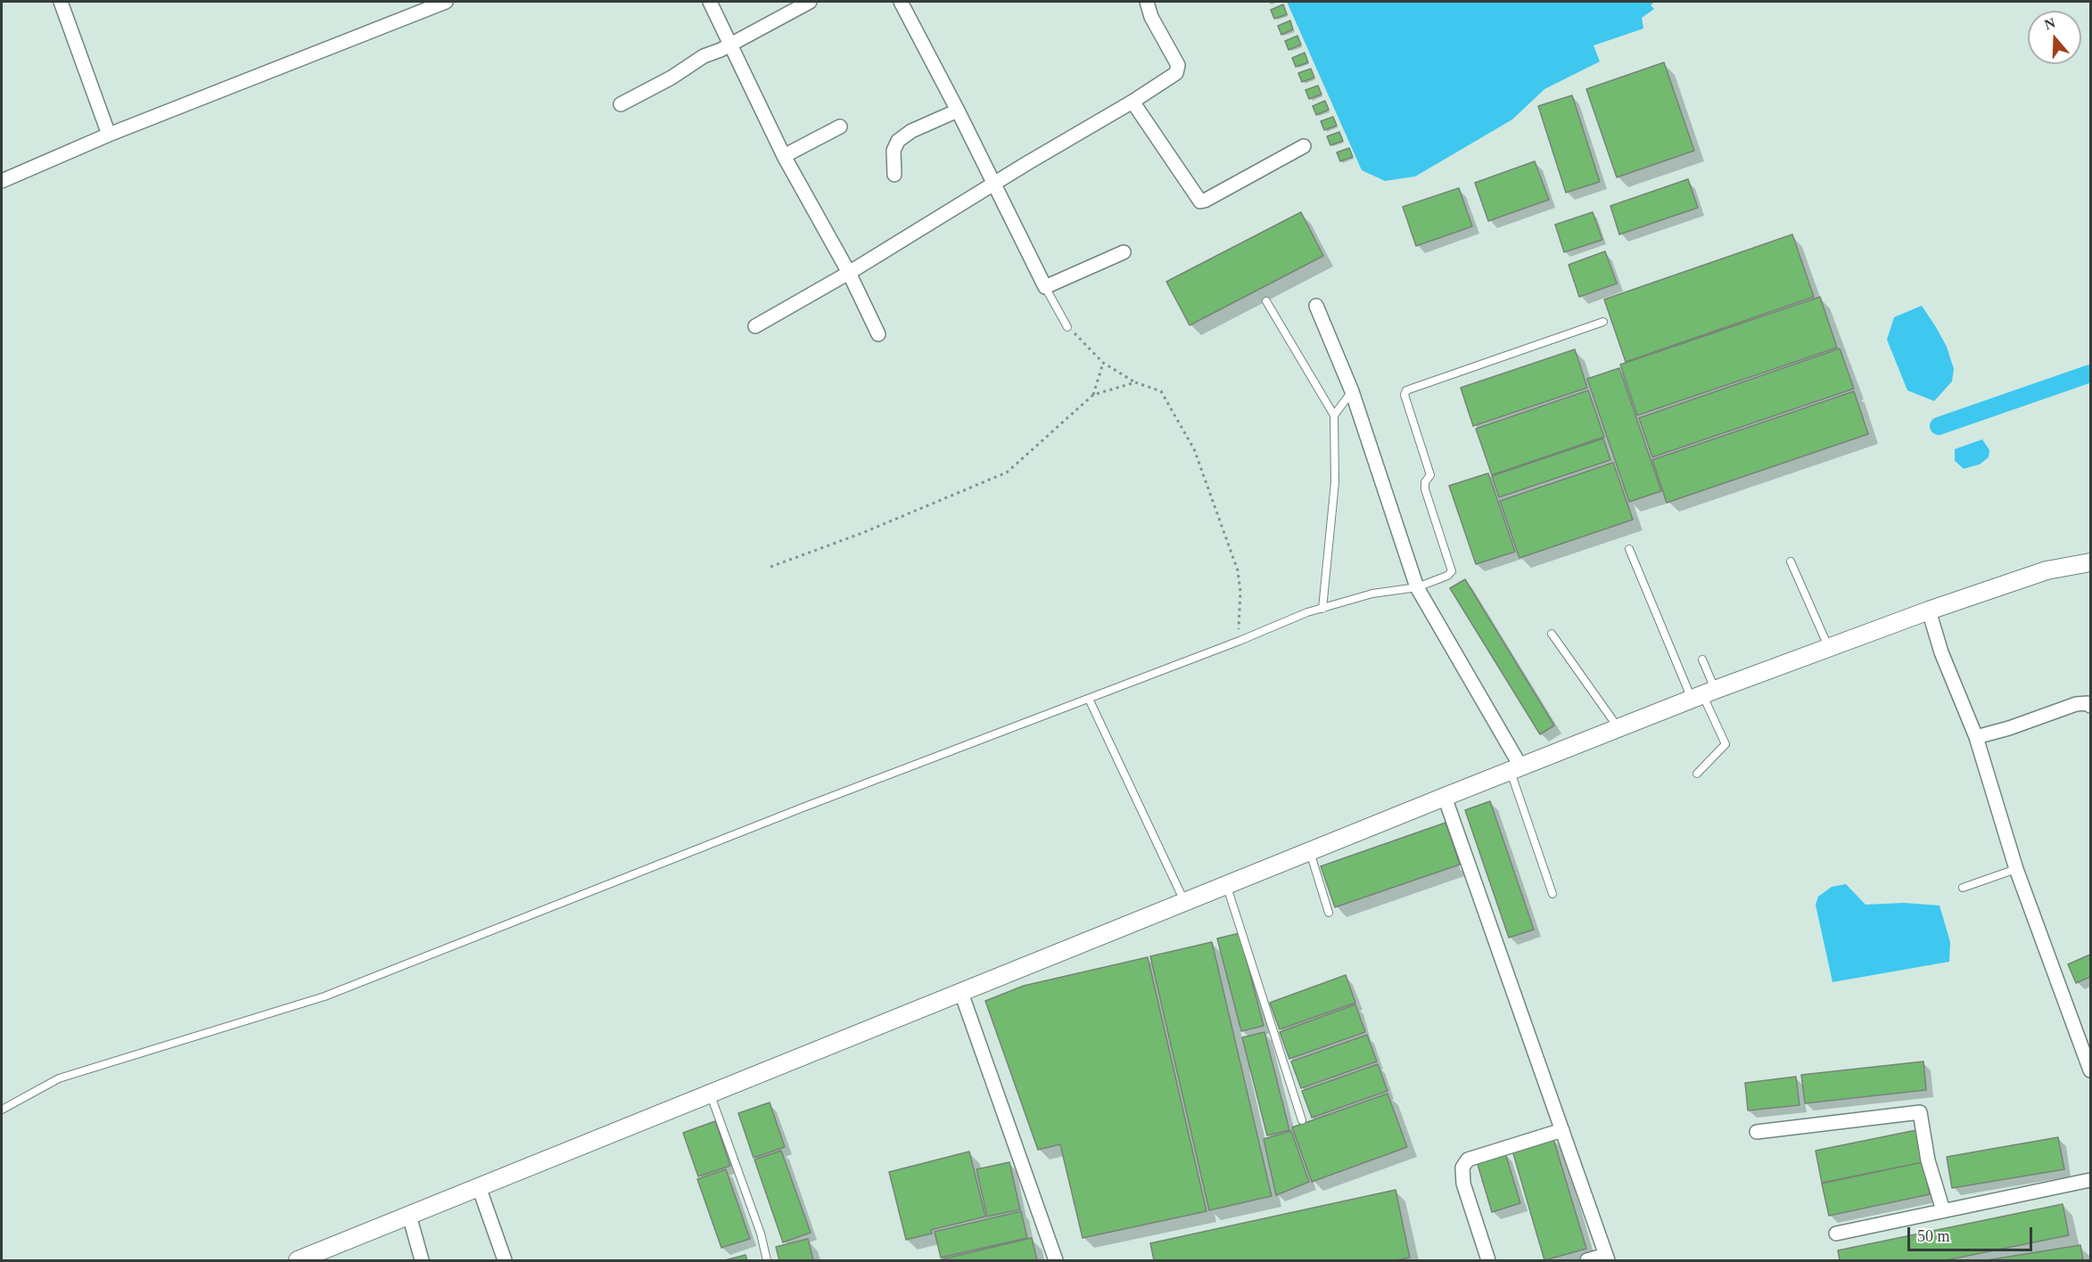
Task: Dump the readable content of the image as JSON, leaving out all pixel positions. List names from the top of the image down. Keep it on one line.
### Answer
{"scale_bar":"50 m","north":"top"}
